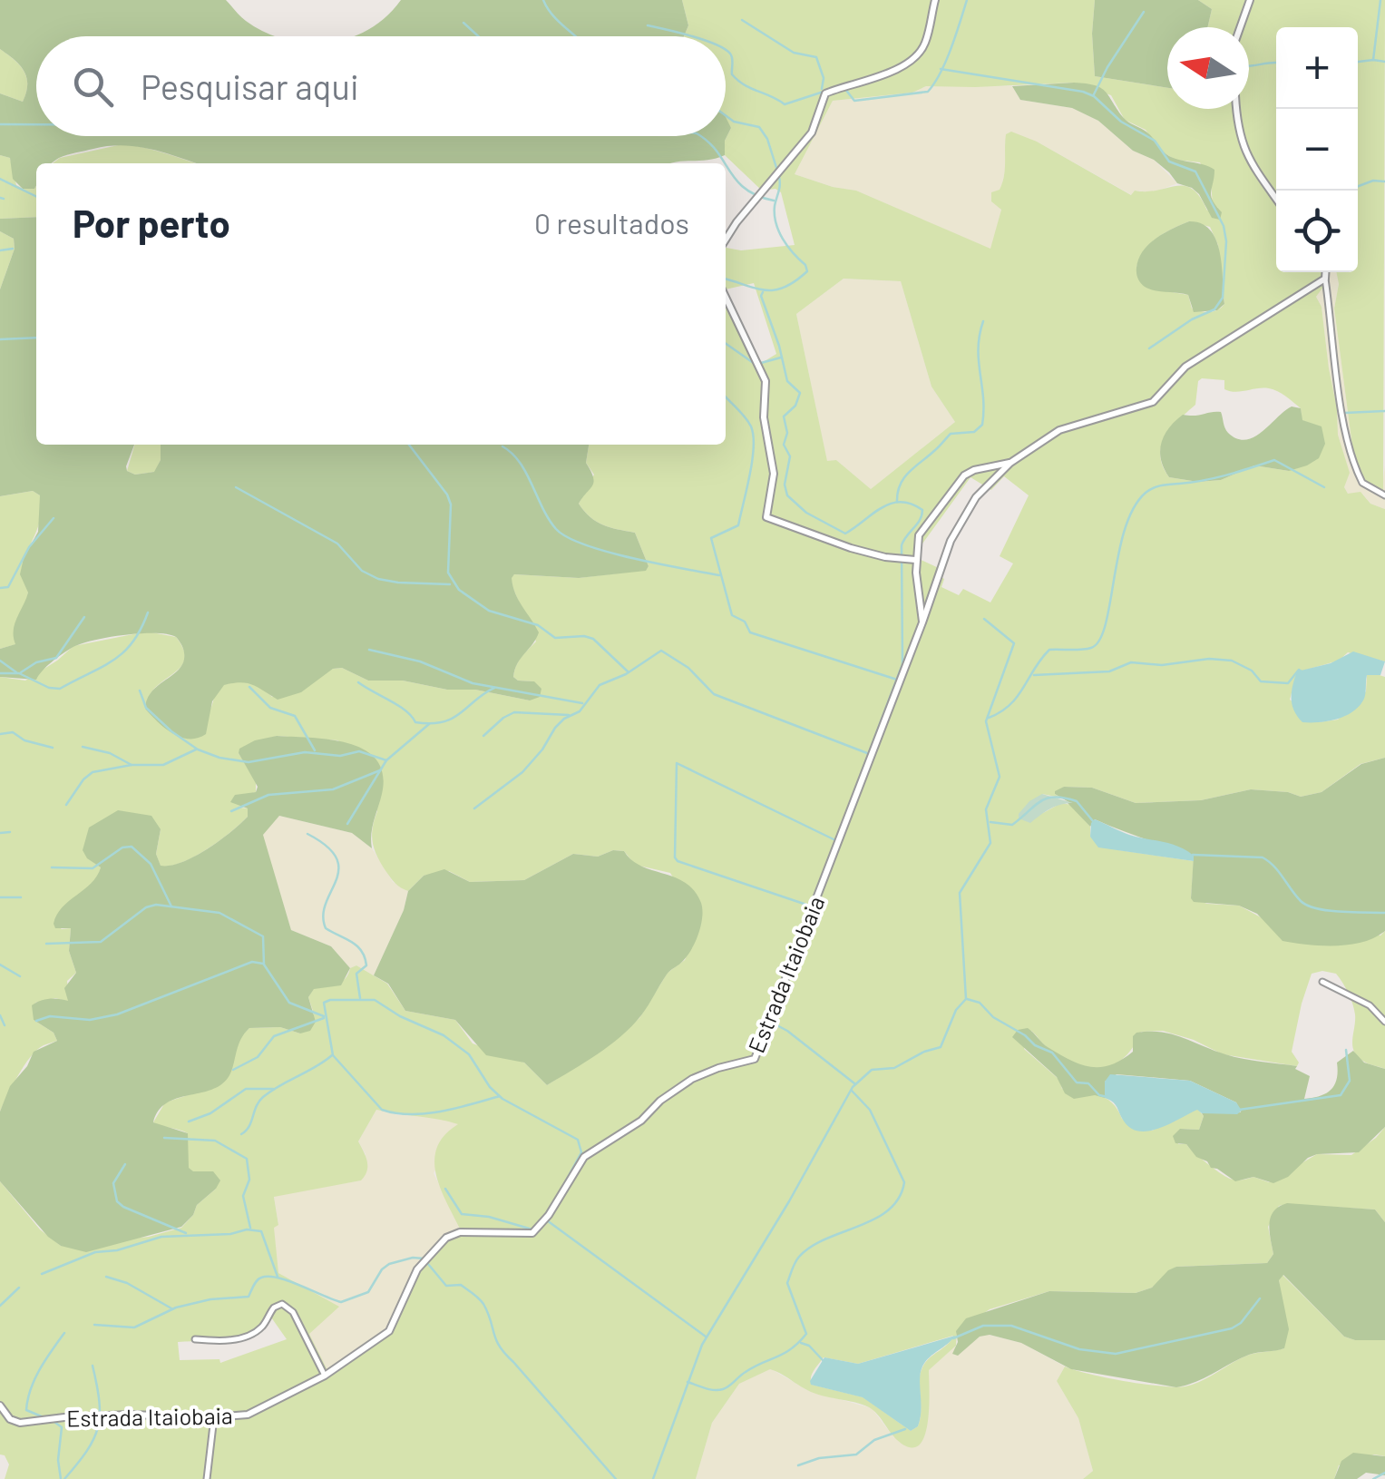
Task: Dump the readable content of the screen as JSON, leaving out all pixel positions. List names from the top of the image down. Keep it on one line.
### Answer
{"streets":{"street":["Estrada Itaiobaia"]},"north":"left","page":{"map_buttons":["+","−"],"search":"Pesquisar aqui","heading":["Por perto","0 resultados"]}}
